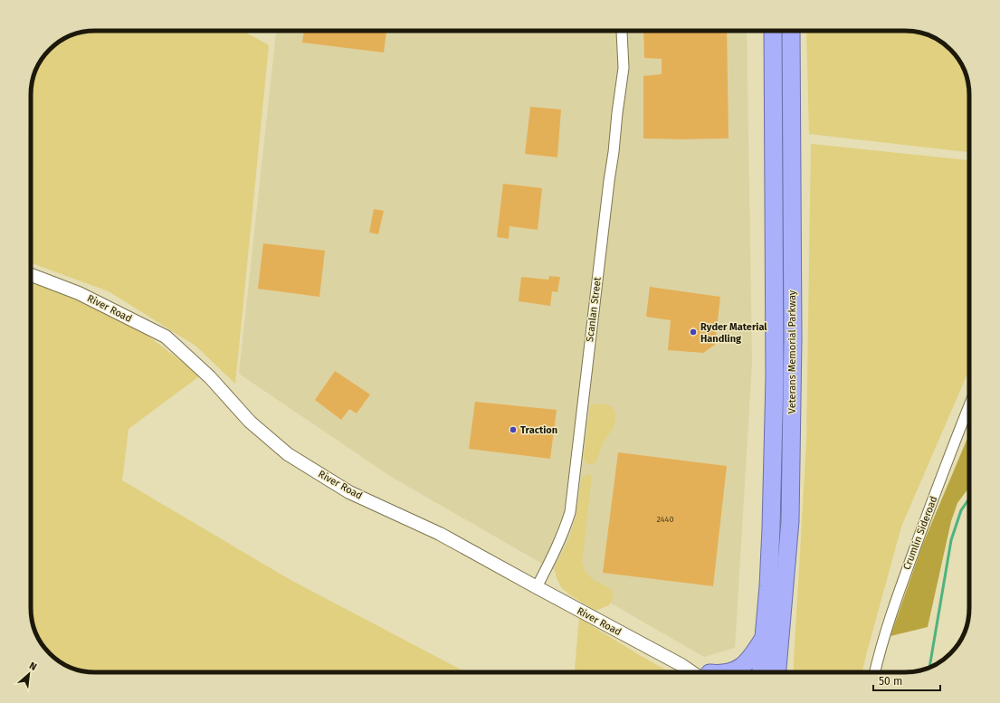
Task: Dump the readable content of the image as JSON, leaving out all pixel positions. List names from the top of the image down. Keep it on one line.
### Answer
{"streets":{"highway":["Veterans Memorial Parkway"],"street":["River Road","Scanlan Street","Crumlin Sideroad"]},"crossings":[["River Road","Scanlan Street"]],"places":["Ryder Material Handling","Traction"],"house_numbers":["2440"],"scale_bar":"50 m","north":"top right"}
